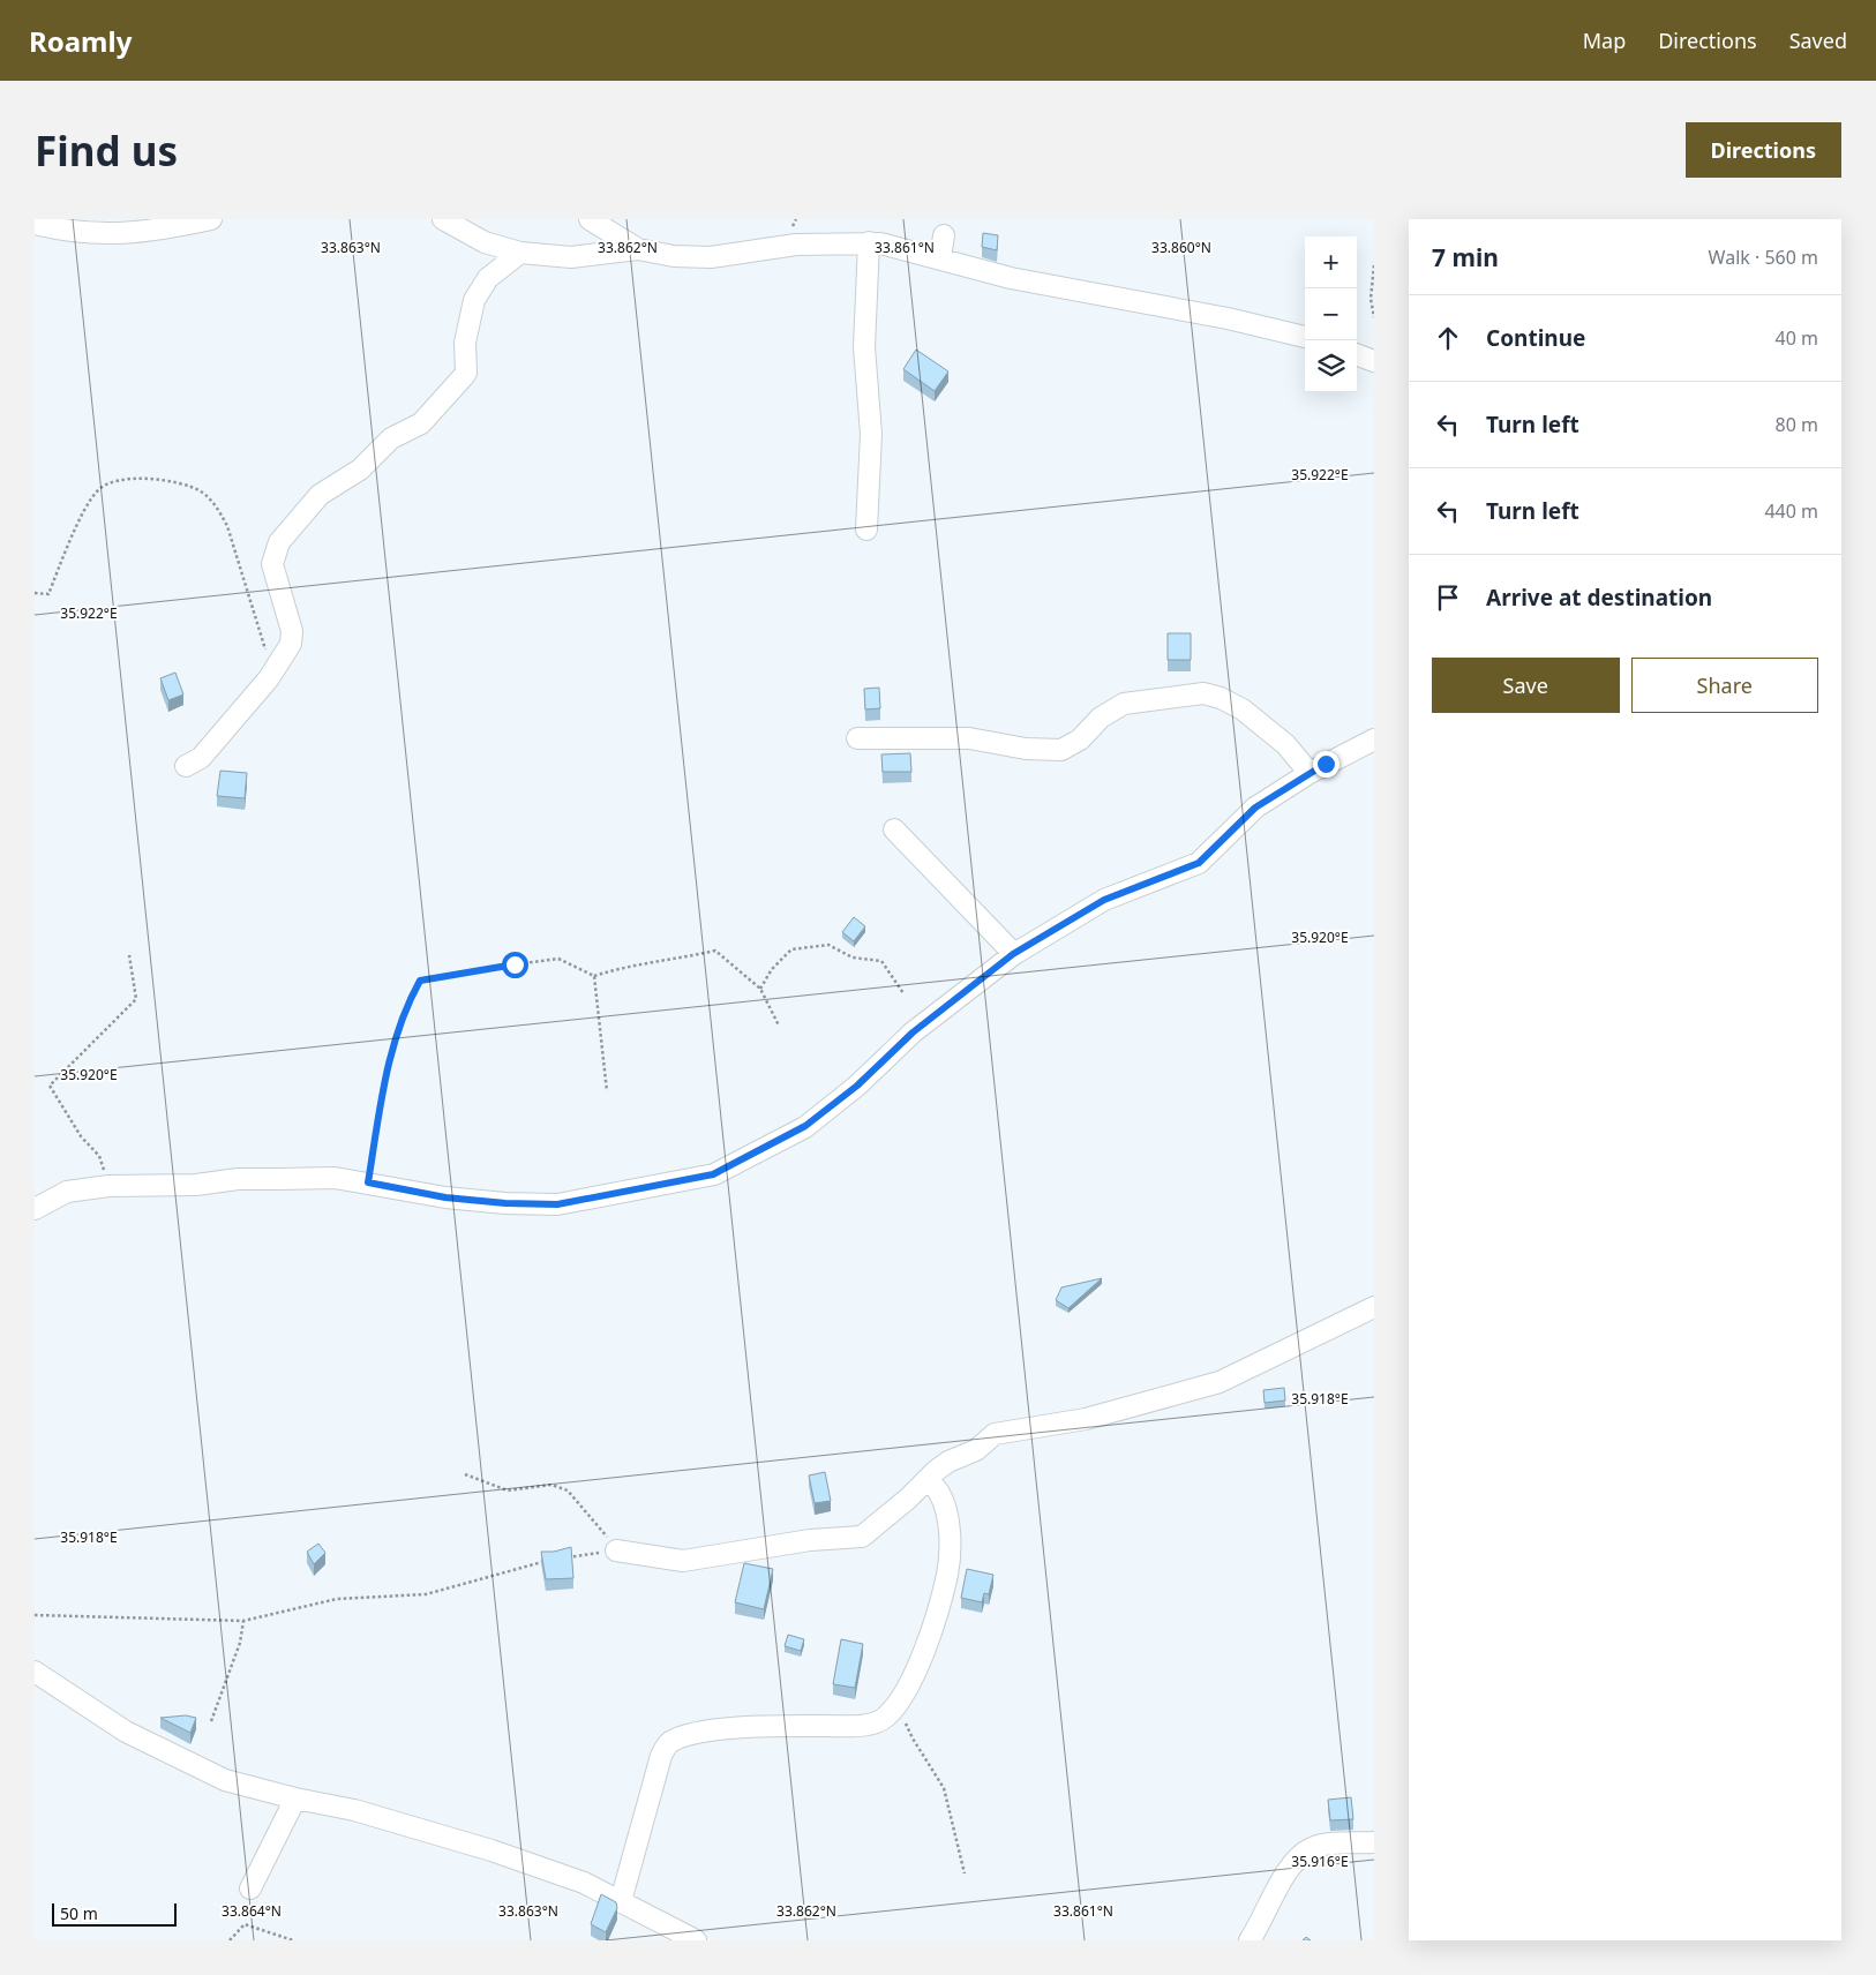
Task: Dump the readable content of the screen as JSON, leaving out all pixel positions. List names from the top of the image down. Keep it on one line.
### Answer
{"scale_bar":"50 m","page":{"header":"Roamly","nav":["Map","Directions","Saved"],"buttons":["Directions",["Save","Share"]],"title":"Find us","heading":["7 min","Walk · 560 m"],"map_buttons":["+","−"],"list":[["Continue","40 m"],["Turn left","80 m"],["Turn left","440 m"],"Arrive at destination"],"scale":"50 m"},"coordinates":["33.863°N","33.862°N","33.861°N","33.860°N","35.922°E","35.920°E","35.918°E","35.916°E","33.864°N"]}
